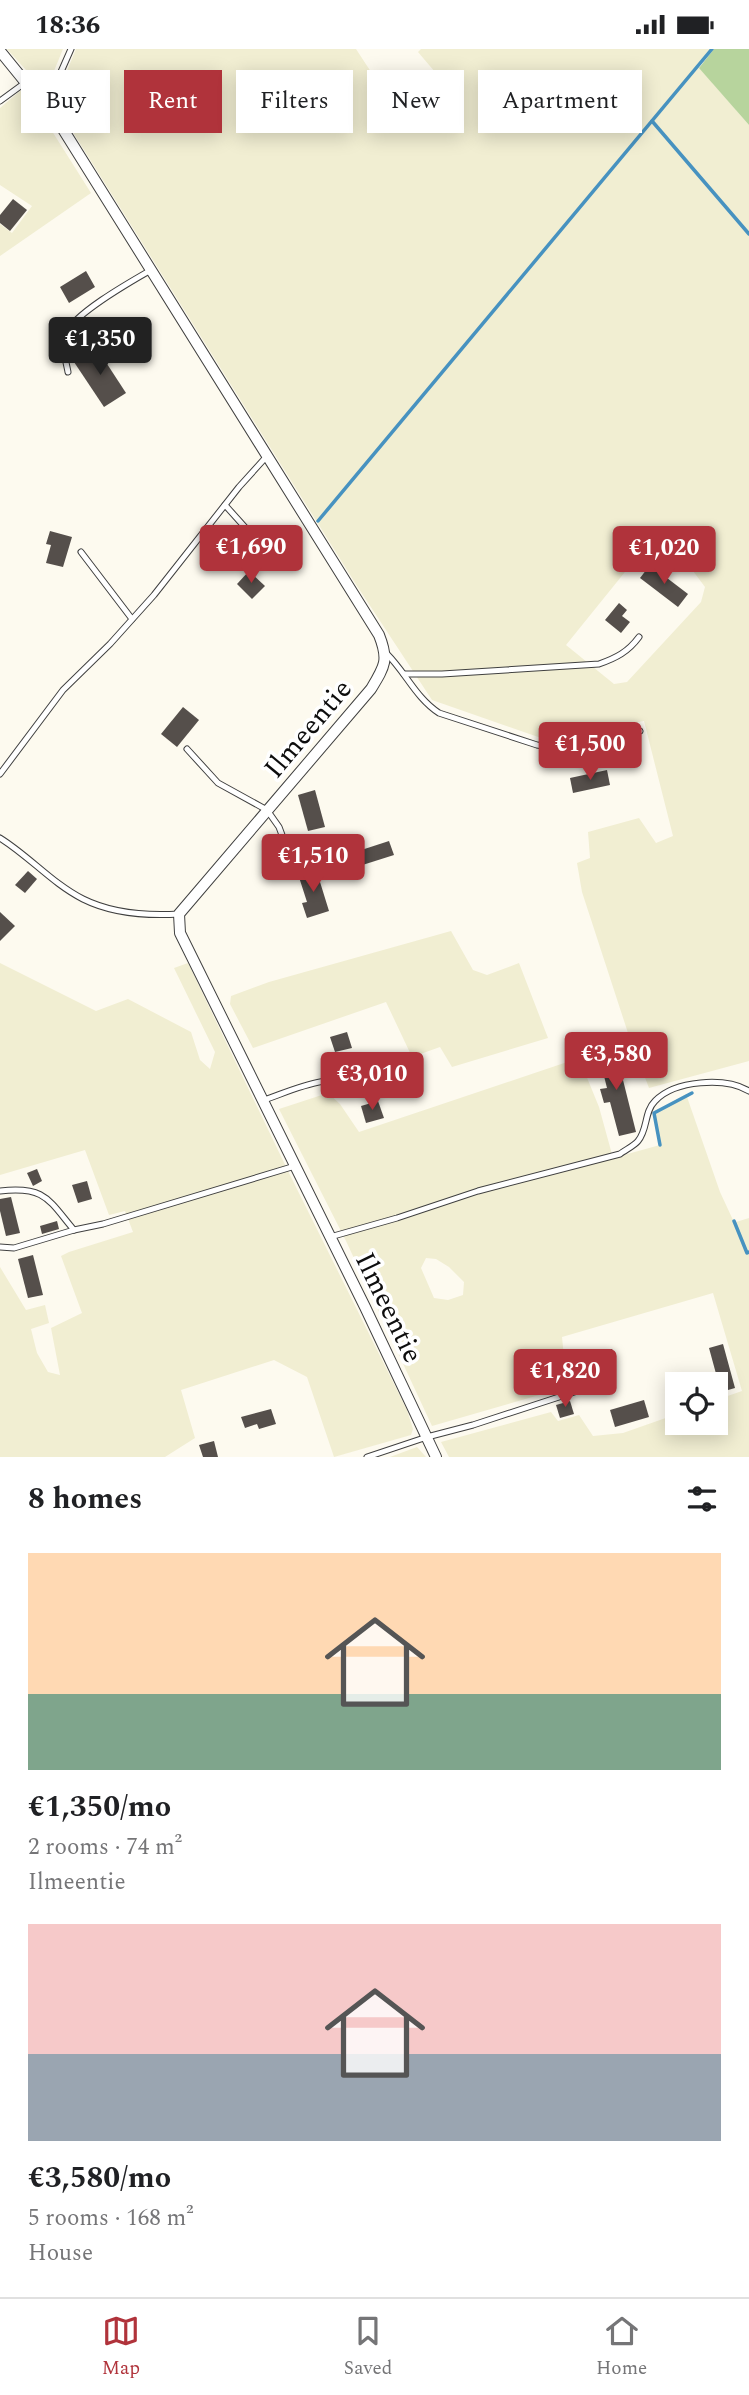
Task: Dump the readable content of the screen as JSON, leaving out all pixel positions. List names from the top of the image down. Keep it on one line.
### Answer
{"streets":{"street":["Ilmeentie"]},"page":{"status":"18:36","chip":["Buy","Rent","Filters","New","Apartment"],"price":["€1,350","€1,690","€1,020","€1,500","€1,510","€3,580","€3,010","€1,820"],"heading":"8 homes","list":[{"name":"€1,350/mo","note":"2 rooms · 74 m² · Ilmeentie"},{"name":"€3,580/mo","note":"5 rooms · 168 m² · House"}],"tabs":["Map","Saved","Home"]}}
